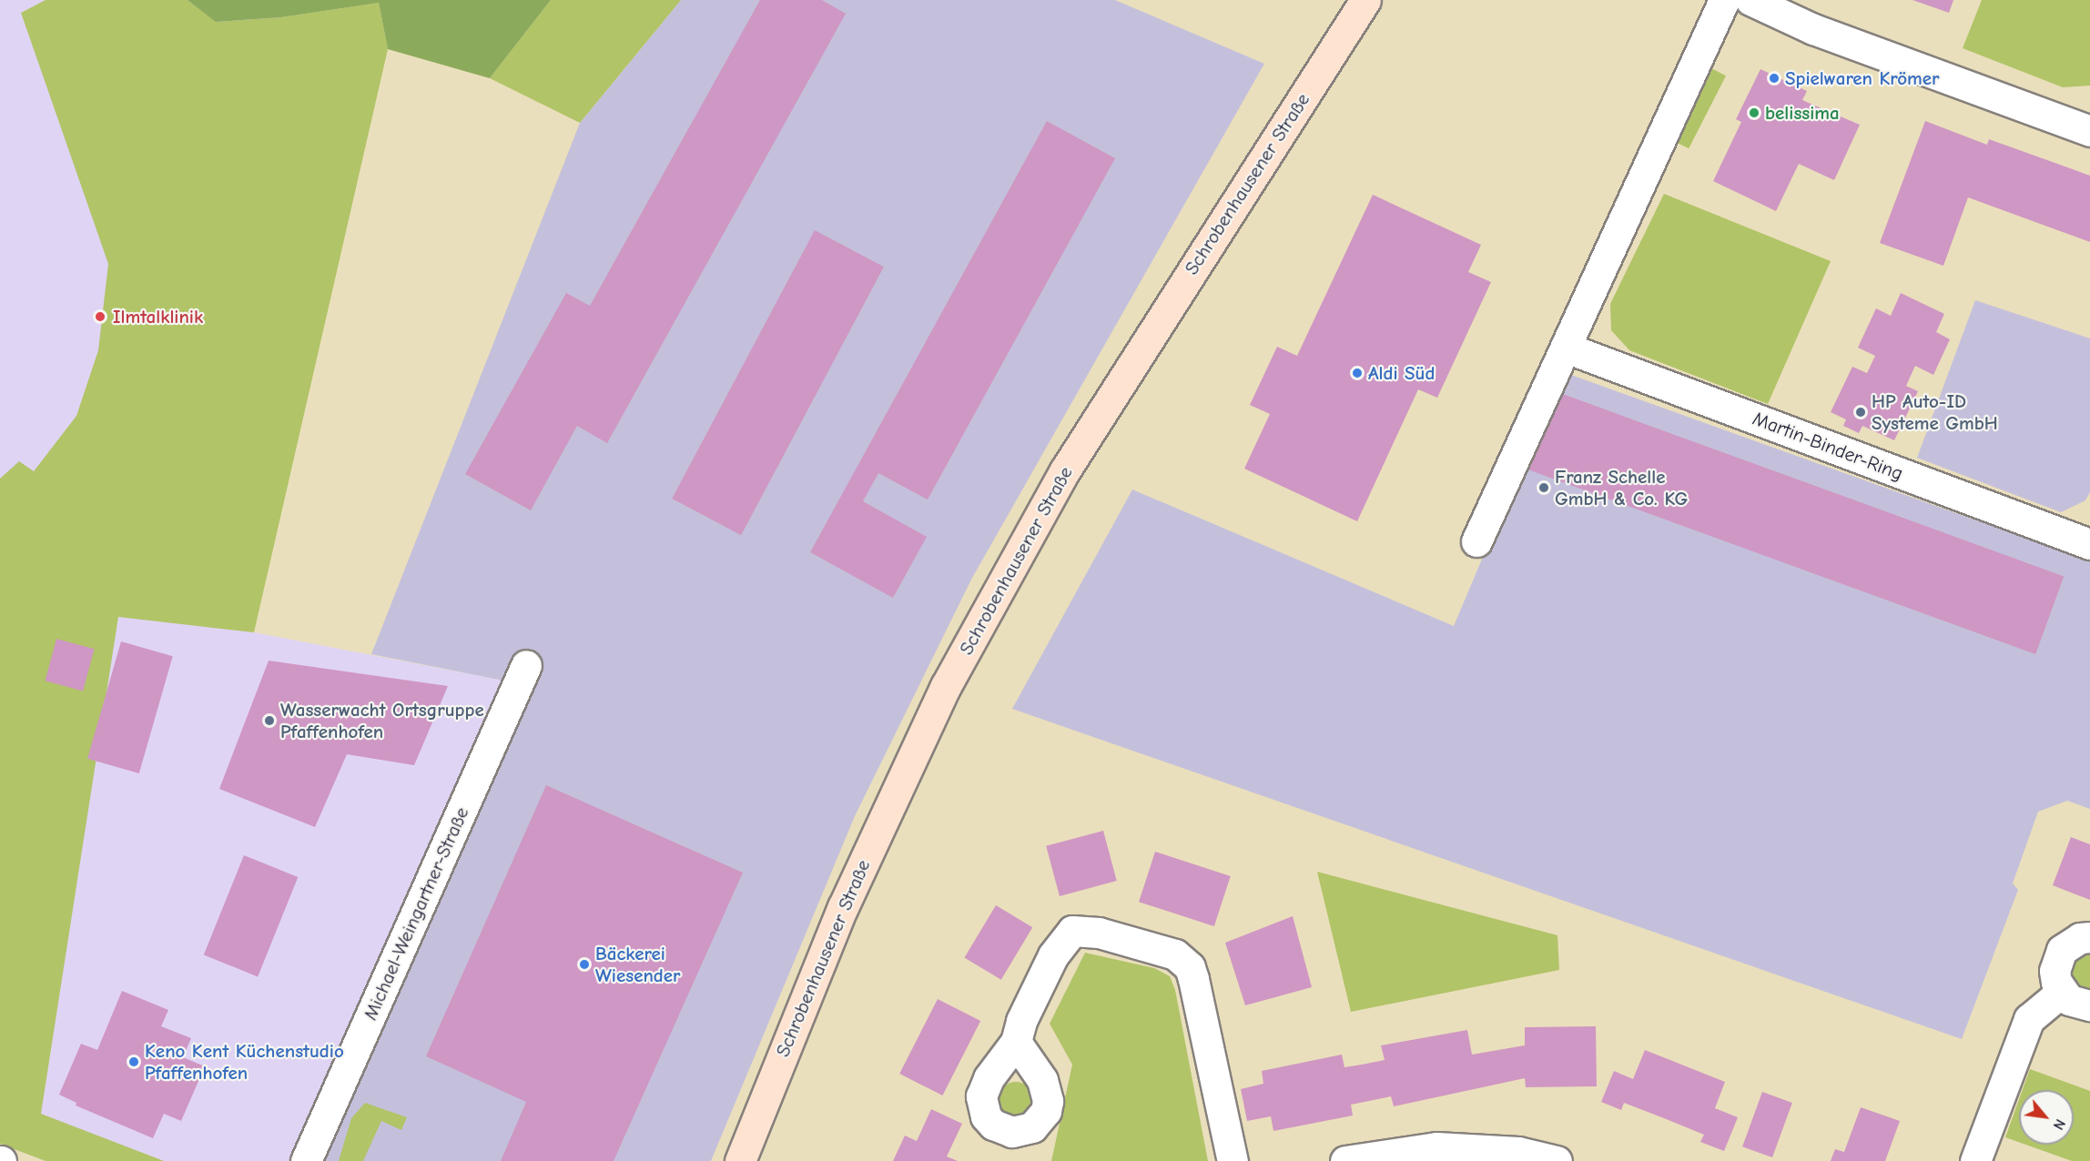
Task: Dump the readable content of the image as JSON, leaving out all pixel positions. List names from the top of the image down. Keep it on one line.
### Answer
{"streets":{"main road":["Schrobenhausener Straße"],"street":["Martin-Binder-Ring","Michael-Weingartner-Straße"]},"places":["Spielwaren Krömer","belissima","Ilmtalklinik","Aldi Süd","HP Auto-ID Systeme GmbH","Franz Schelle GmbH & Co. KG","Wasserwacht Ortsgruppe Pfaffenhofen","Bäckerei Wiesender","Keno Kent Küchenstudio Pfaffenhofen"],"north":"bottom right"}
